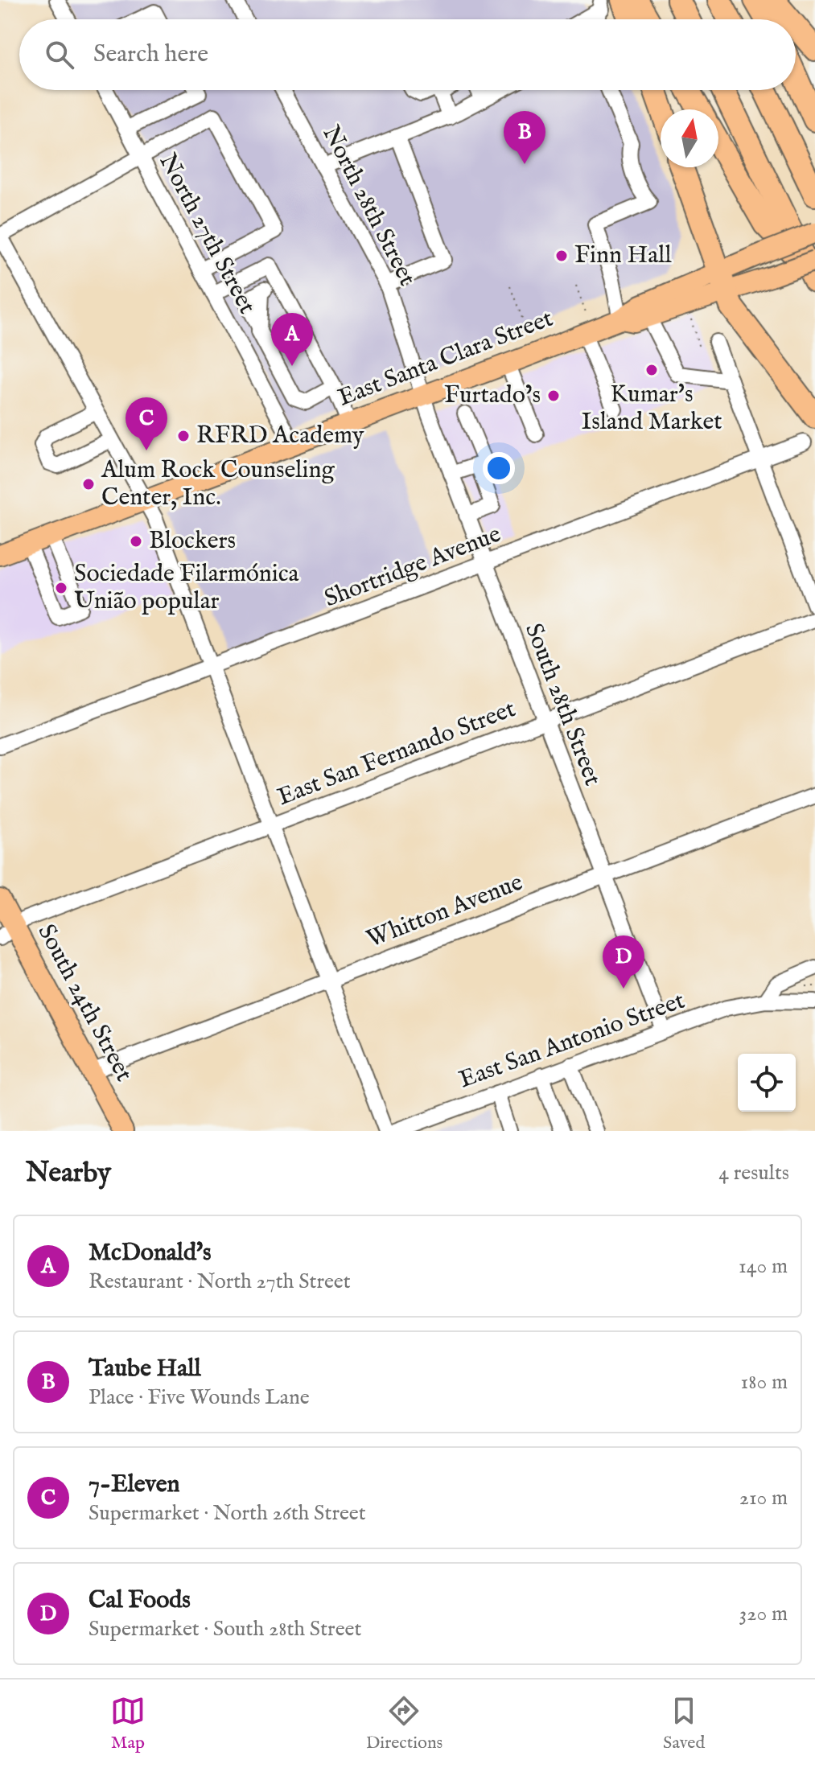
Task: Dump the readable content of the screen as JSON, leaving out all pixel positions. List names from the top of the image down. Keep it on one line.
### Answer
{"streets":{"main road":["East Santa Clara Street","South 24th Street"],"street":["North 28th Street","North 27th Street","Shortridge Avenue","South 28th Street","East San Fernando Street","Whitton Avenue","East San Antonio Street"]},"crossings":[["North 28th Street","East Santa Clara Street"],["North 28th Street","South 28th Street"],["North 27th Street","East Santa Clara Street"],["East Santa Clara Street","South 28th Street"],["Shortridge Avenue","South 28th Street"],["South 28th Street","East San Fernando Street"],["South 28th Street","Whitton Avenue"],["South 28th Street","East San Antonio Street"],["East San Fernando Street","South 24th Street"],["Whitton Avenue","South 24th Street"]],"places":["Finn Hall","Kumar's Island Market","Furtado’s","RFRD Academy","Alum Rock Counseling Center, Inc.","Blockers","Sociedade Filarmónica União popular"],"north":"top","page":{"search":"Search here","pins":["B","A","C","D"],"heading":["Nearby","4 results"],"list":[{"mark":"A","name":"McDonald's","note":"Restaurant · North 27th Street","value":"140 m"},{"mark":"B","name":"Taube Hall","note":"Place · Five Wounds Lane","value":"180 m"},{"mark":"C","name":"7-Eleven","note":"Supermarket · North 26th Street","value":"210 m"},{"mark":"D","name":"Cal Foods","note":"Supermarket · South 28th Street","value":"320 m"}],"nav":["Map","Directions","Saved"]}}
